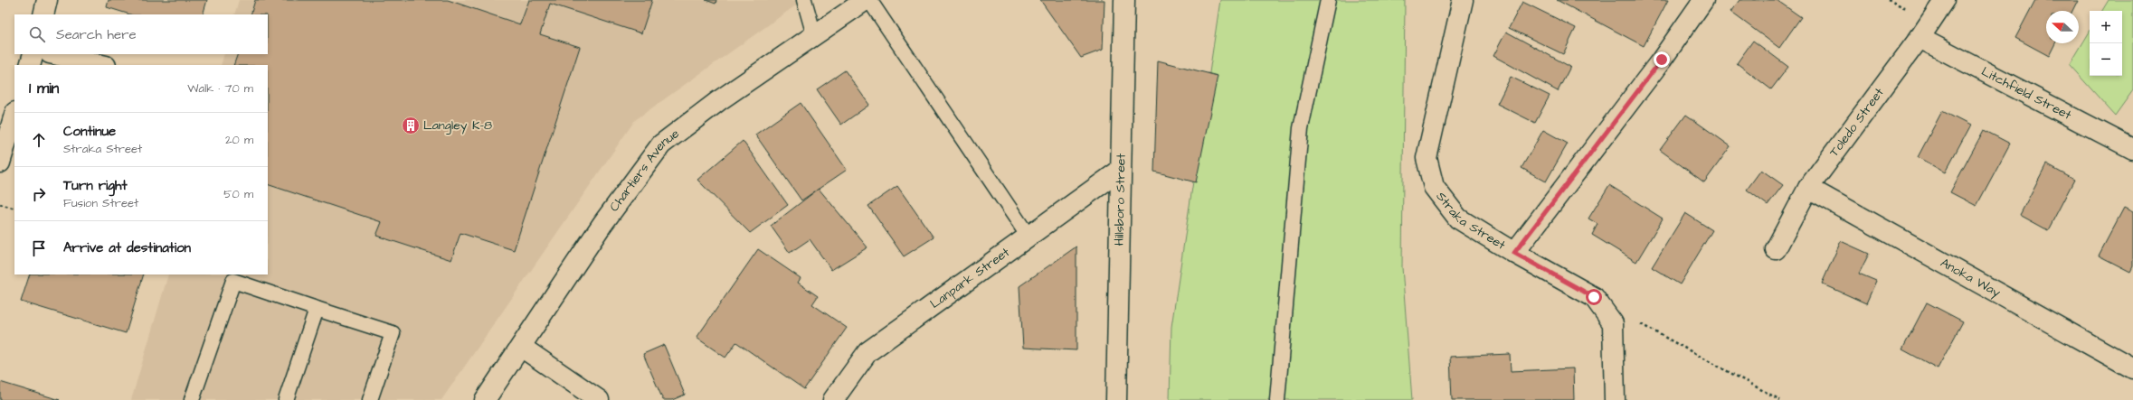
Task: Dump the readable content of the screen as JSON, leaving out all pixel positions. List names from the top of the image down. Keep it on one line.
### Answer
{"streets":{"street":["Litchfield Street","Toledo Street","Chartiers Avenue","Hillsboro Street","Straka Street","Lanpark Street","Anoka Way"]},"crossings":[["Litchfield Street","Toledo Street"],["Toledo Street","Anoka Way"],["Hillsboro Street","Lanpark Street"]],"places":{"building":["Langley K-8"]},"north":"left","page":{"map_buttons":["+","−"],"search":"Search here","heading":["1 min","Walk · 70 m"],"list":[["Continue","Straka Street","20 m"],["Turn right","Fusion Street","50 m"],"Arrive at destination"]}}
